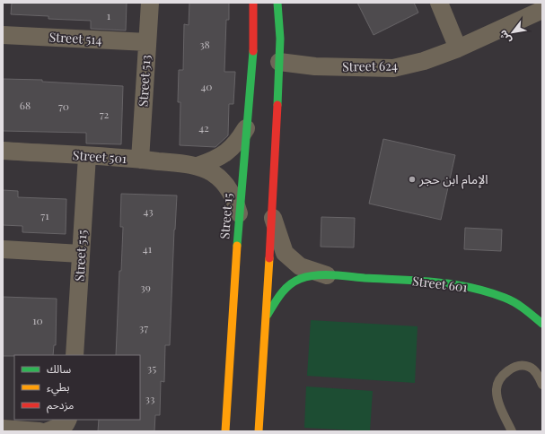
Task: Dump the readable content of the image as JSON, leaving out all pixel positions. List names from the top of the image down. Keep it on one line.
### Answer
{"streets":{"street":["Street 514","Street 624","Street 513","Street 501","Street 15","Street 515","Street 601"]},"crossings":[["Street 514","Street 513"],["Street 513","Street 501"],["Street 501","Street 15"],["Street 501","Street 515"]],"places":["الإمام ابن حجر"],"house_numbers":["1","38","40","68","70","72","42","43","71","41","39","10","37","35","33"],"legend":["سالك","بطيء","مزدحم"],"north":"bottom left"}
